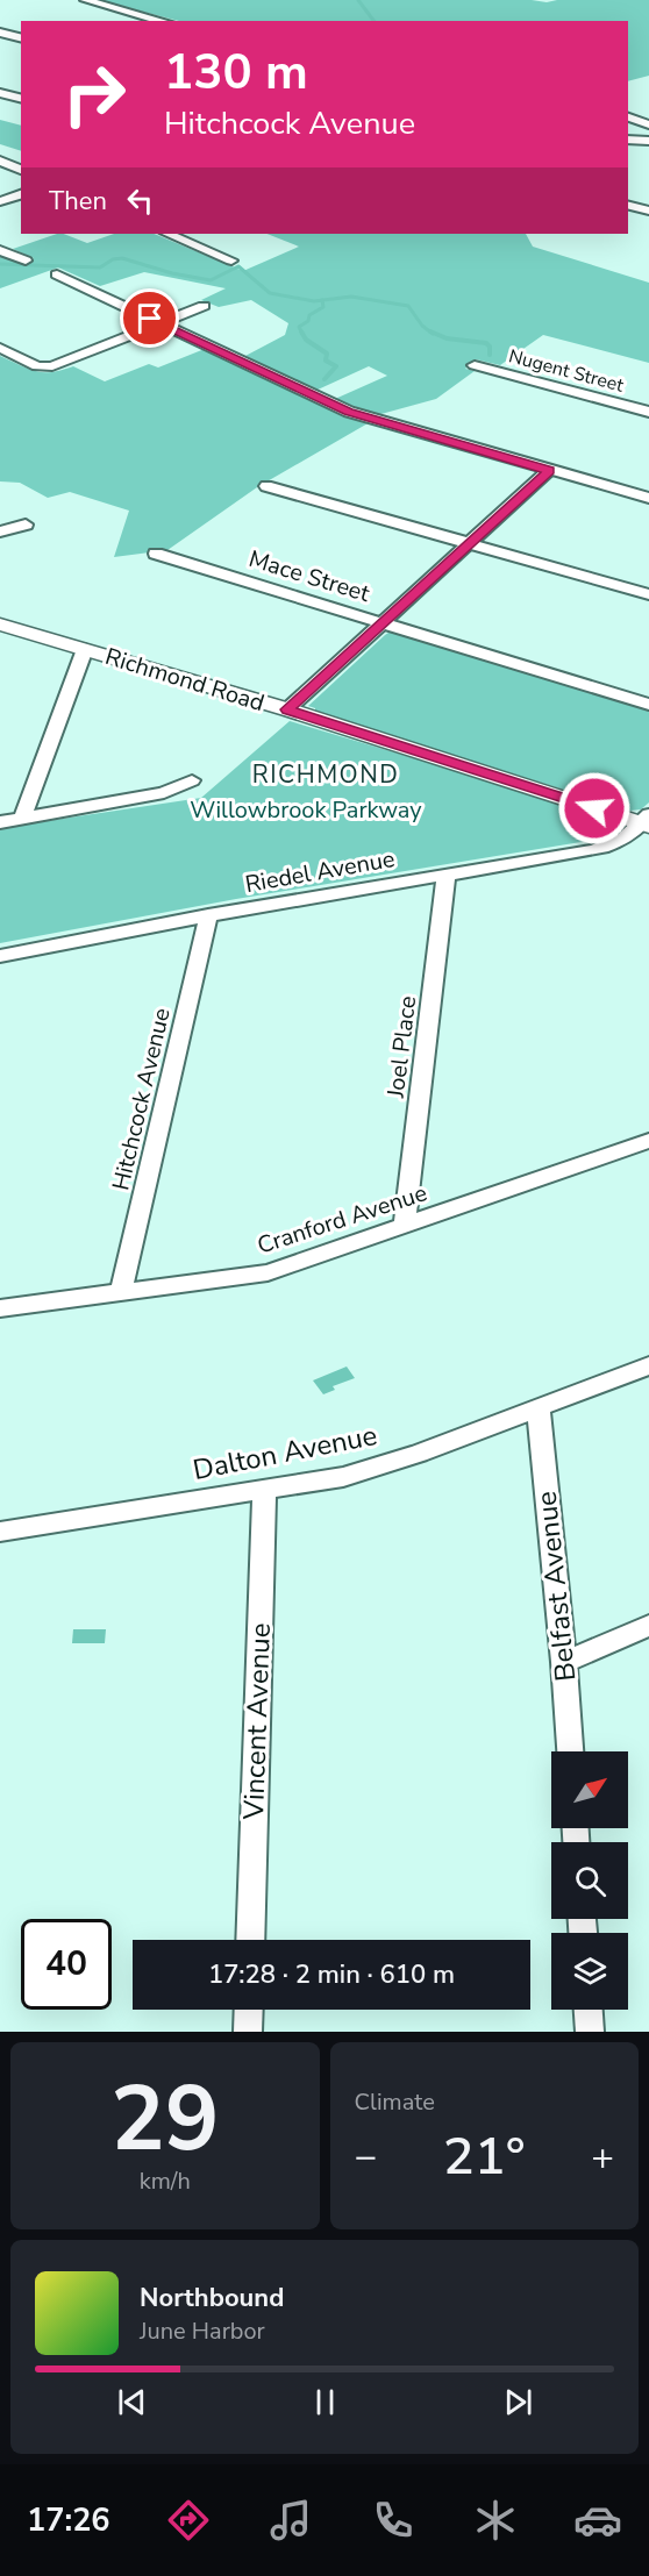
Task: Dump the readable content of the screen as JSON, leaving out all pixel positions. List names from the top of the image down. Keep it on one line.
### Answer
{"streets":{"street":["Nugent Street","Mace Street","Richmond Road","Riedel Avenue","Joel Place","Hitchcock Avenue","Cranford Avenue","Dalton Avenue","Belfast Avenue","Vincent Avenue"]},"crossings":[["Richmond Road","Riedel Avenue"],["Riedel Avenue","Joel Place"],["Riedel Avenue","Hitchcock Avenue"],["Joel Place","Cranford Avenue"],["Hitchcock Avenue","Cranford Avenue"],["Dalton Avenue","Belfast Avenue"],["Dalton Avenue","Vincent Avenue"]],"districts":["RICHMOND"],"parks":["Willowbrook Parkway"],"north":"top right","page":{"turn":["130 m","Hitchcock Avenue"],"then":"Then","limit":"40","trip":"17:28 · 2 min · 610 m","tile":[["29","km/h"],"Climate"],"heat":["−","21°","+"],"song":["Northbound","June Harbor"],"tabs":"17:26"}}
